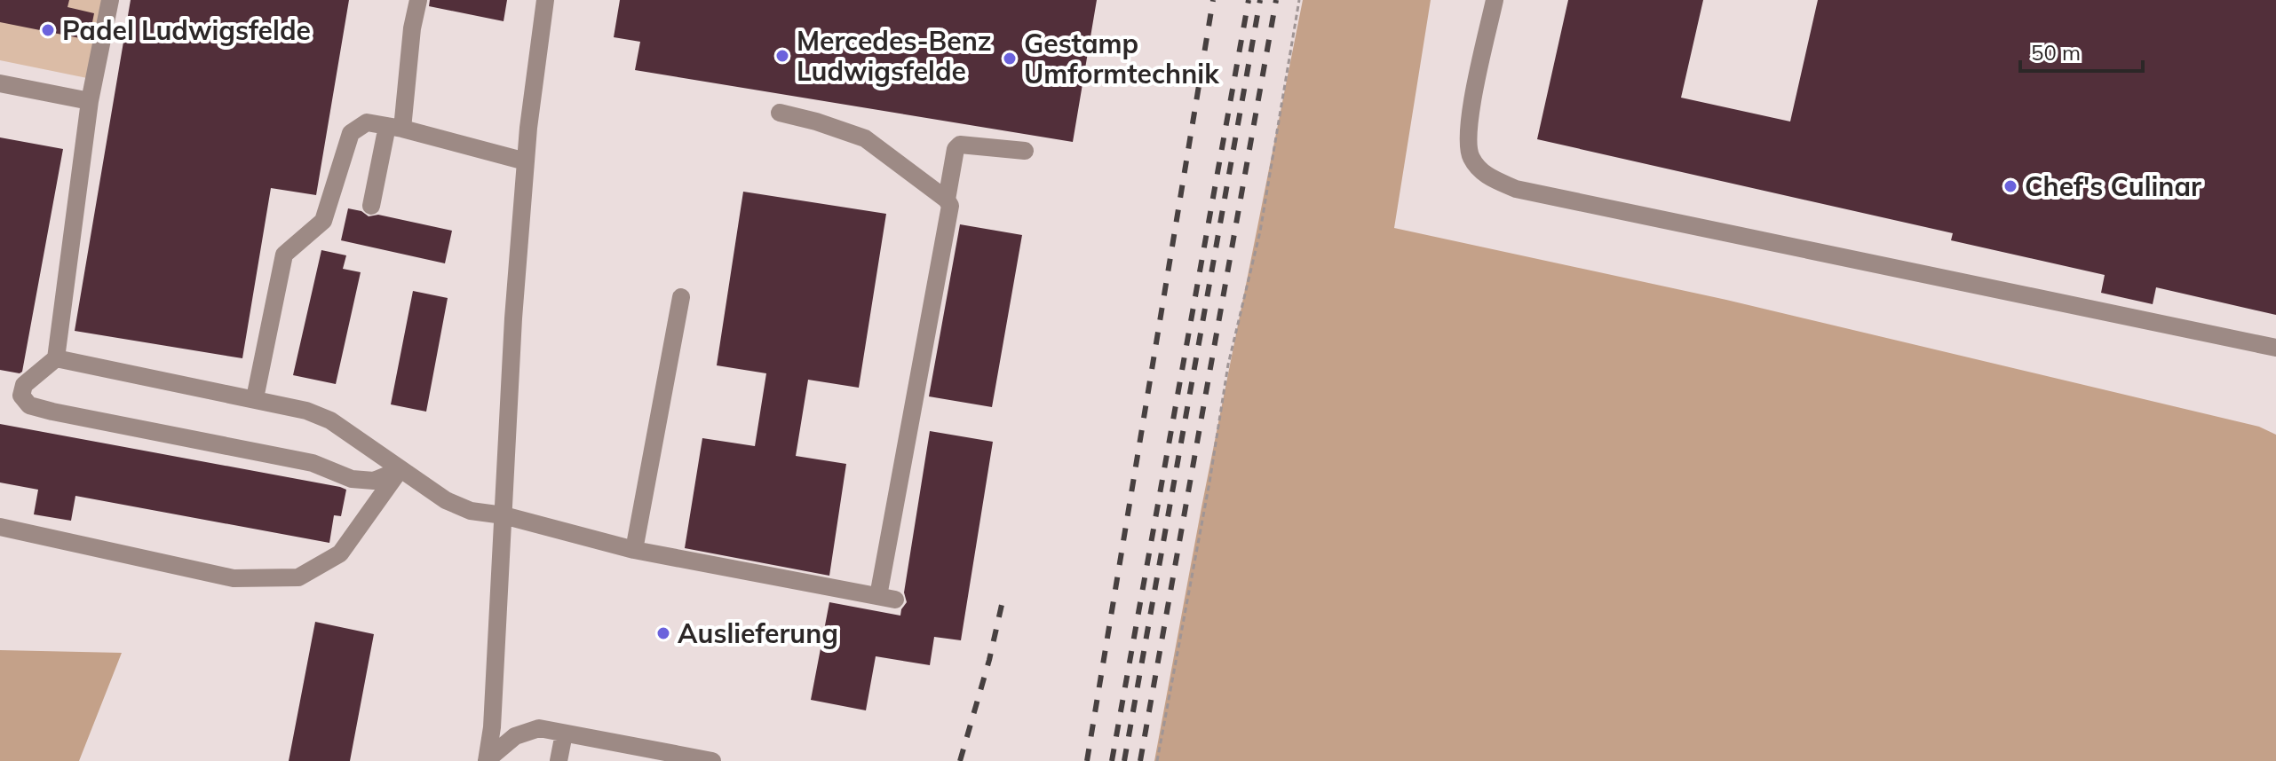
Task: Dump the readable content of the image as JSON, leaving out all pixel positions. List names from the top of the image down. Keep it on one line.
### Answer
{"places":["Padel Ludwigsfelde","Mercedes-Benz Ludwigsfelde","Gestamp Umformtechnik","Chef's Culinar","Auslieferung"],"scale_bar":"50 m"}
